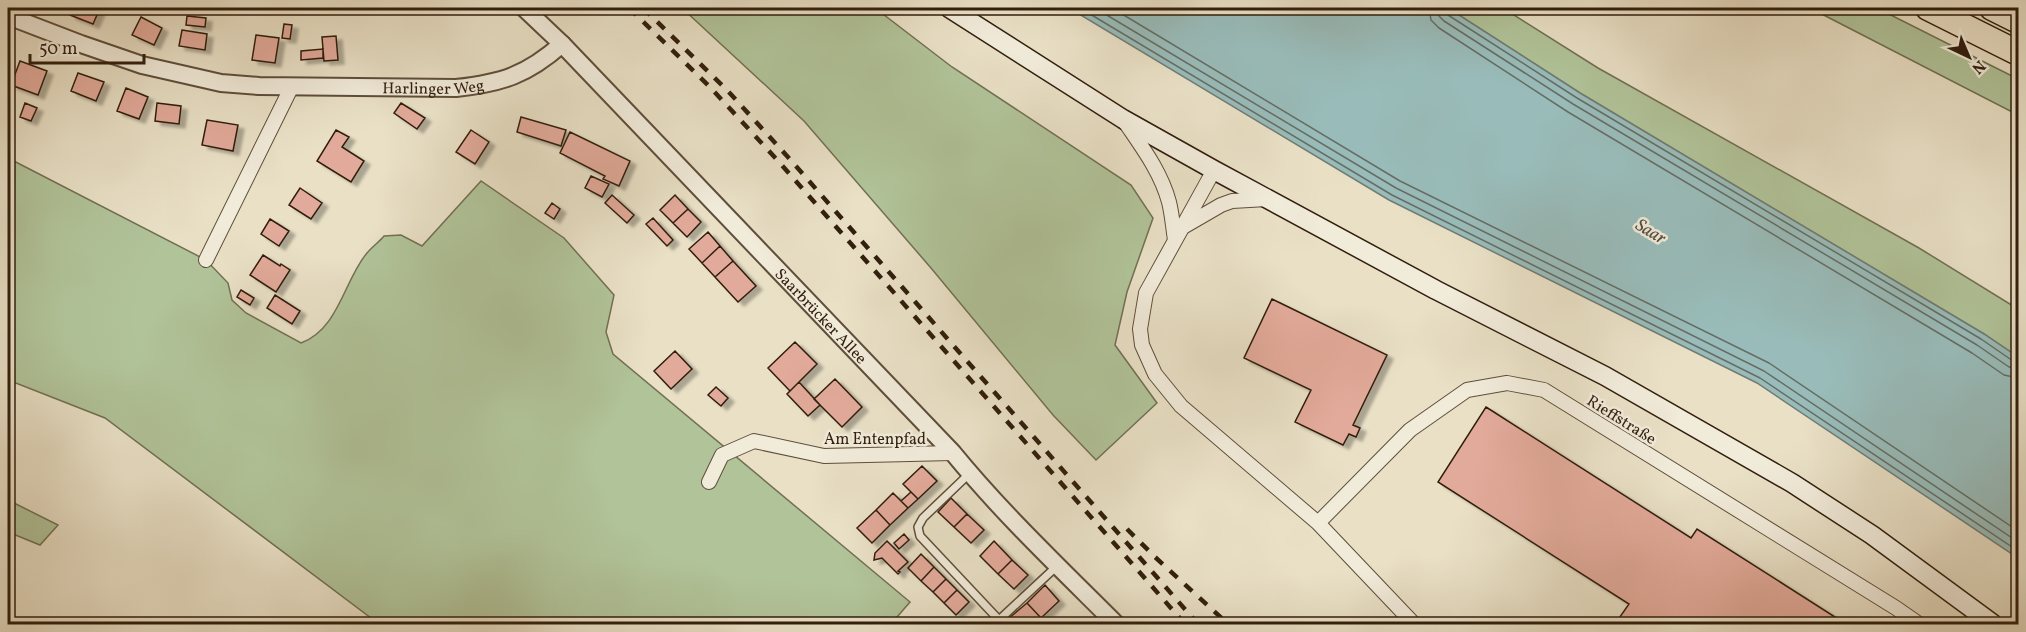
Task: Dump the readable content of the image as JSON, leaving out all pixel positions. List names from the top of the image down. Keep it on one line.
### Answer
{"streets":{"street":["Harlinger Weg","Saarbrücker Allee","Rieffstraße","Am Entenpfad"]},"crossings":[["Harlinger Weg","Saarbrücker Allee"],["Saarbrücker Allee","Am Entenpfad"]],"water":["Saar"],"scale_bar":"50 m","north":"bottom right"}
